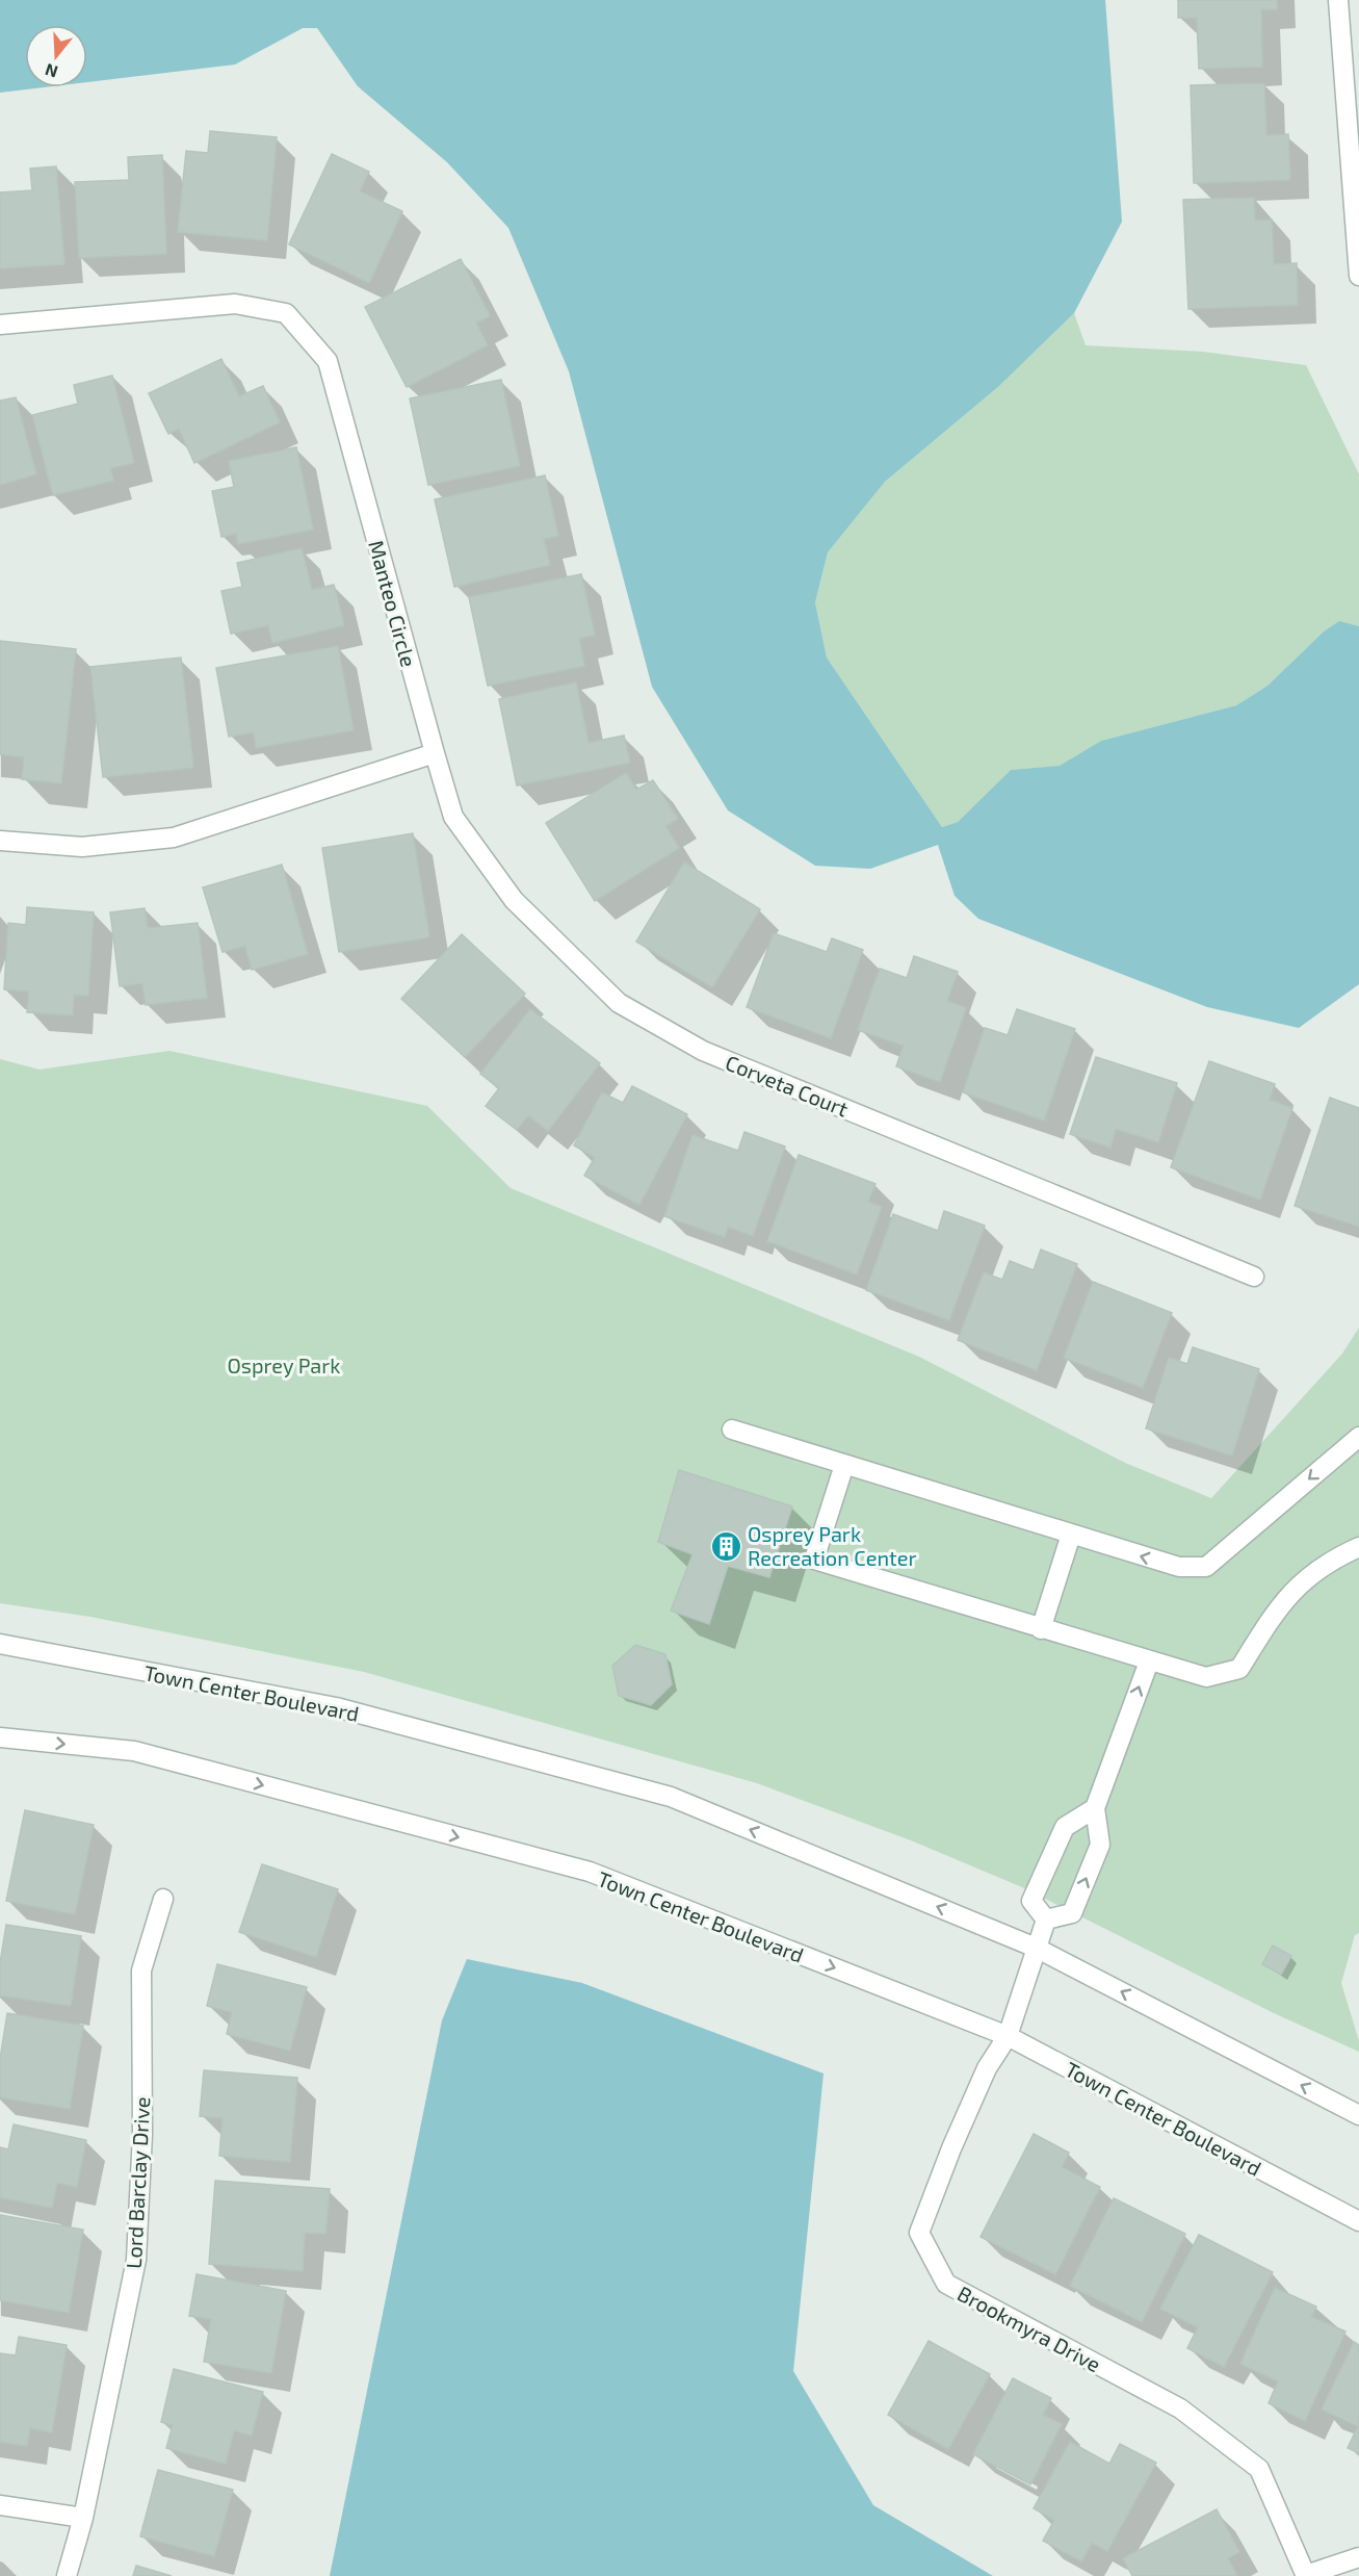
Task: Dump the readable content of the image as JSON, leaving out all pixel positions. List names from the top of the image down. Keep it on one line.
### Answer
{"streets":{"street":["Manteo Circle","Corveta Court","Town Center Boulevard","Lord Barclay Drive","Brookmyra Drive"]},"crossings":[["Manteo Circle","Corveta Court"],["Town Center Boulevard","Brookmyra Drive"]],"parks":["Osprey Park"],"places":{"building":["Osprey Park Recreation Center"]},"north":"bottom"}
